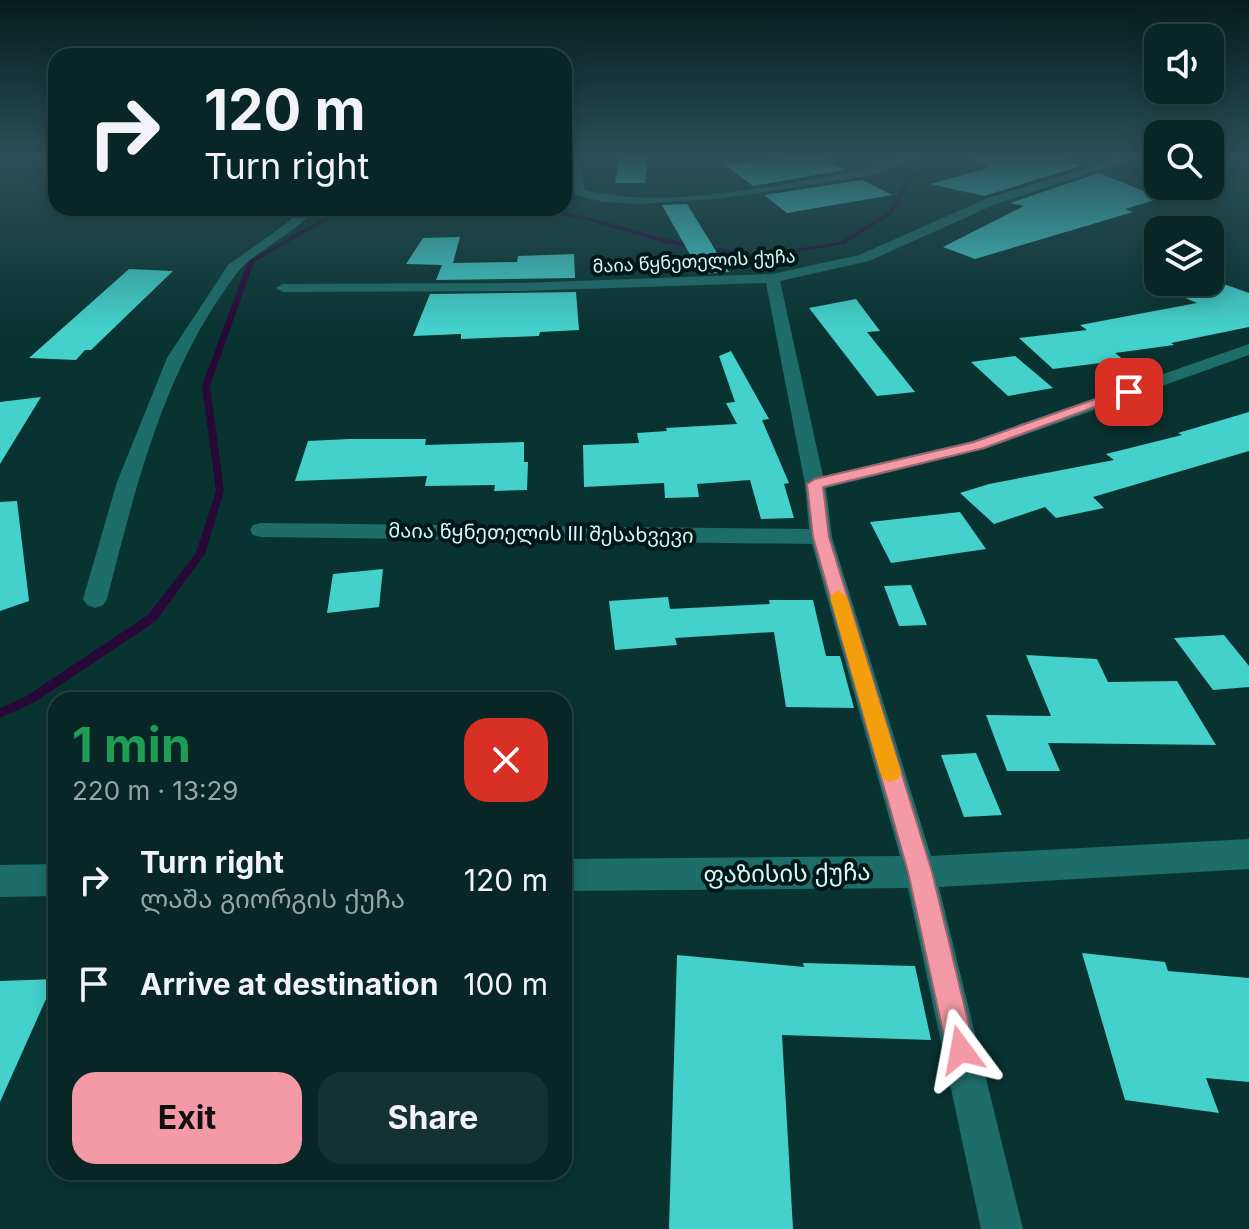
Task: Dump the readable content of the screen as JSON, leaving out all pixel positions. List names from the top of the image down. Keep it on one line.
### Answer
{"streets":{"street":["მაია წყნეთელის ქუჩა","მაია წყნეთელის III შესახვევი","ფაზისის ქუჩა"]},"page":{"turn":["120 m","Turn right"],"heading":["1 min","220 m · 13:29"],"list":[{"name":"Turn right","note":"ლაშა გიორგის ქუჩა","value":"120 m"},{"name":"Arrive at destination","value":"100 m"}],"buttons":["Exit","Share"]}}
